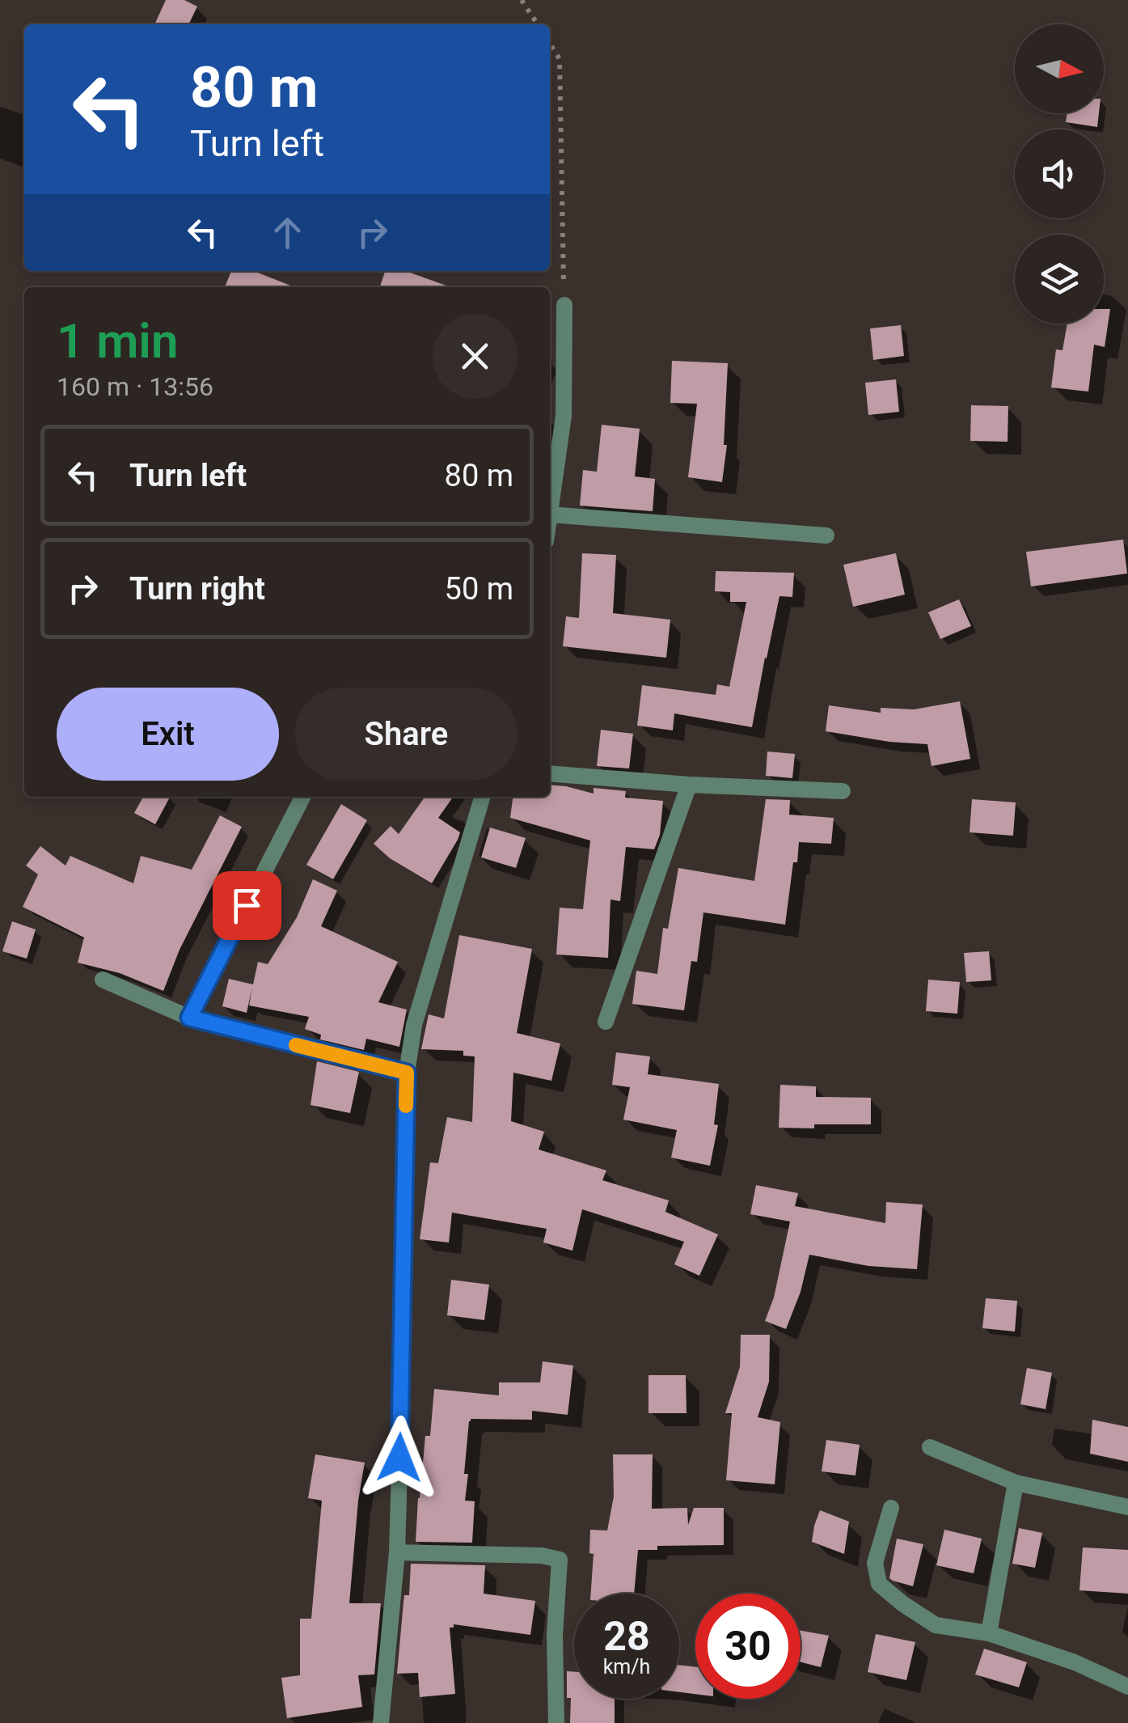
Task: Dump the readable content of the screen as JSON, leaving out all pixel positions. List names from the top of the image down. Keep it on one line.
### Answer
{"north":"right","page":{"turn":["80 m","Turn left"],"heading":["1 min","160 m · 13:56"],"list":[{"name":"Turn left","value":"80 m"},{"name":"Turn right","value":"50 m"}],"buttons":["Exit","Share"],"speed":"28 km/h","limit":"30"}}
